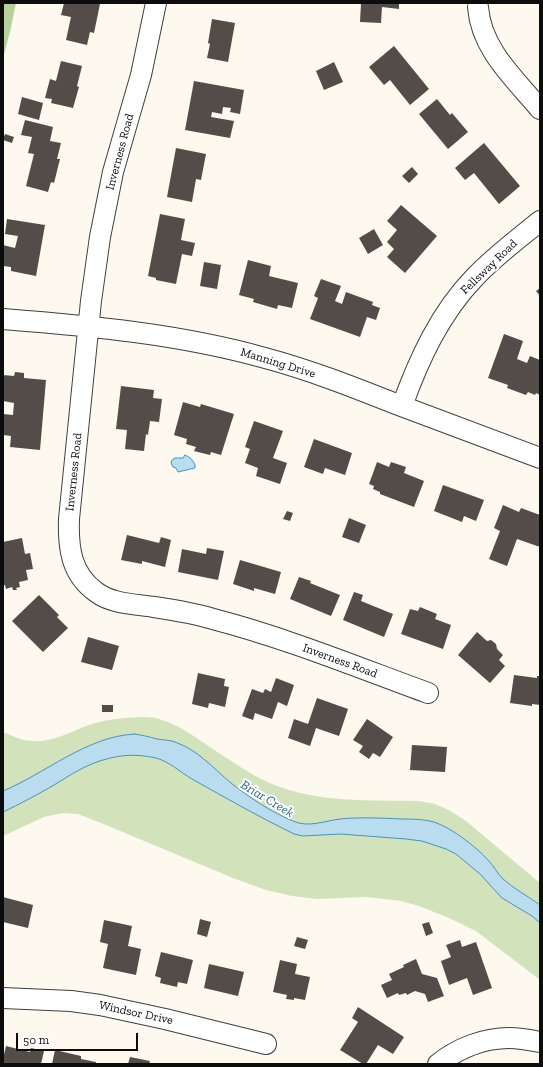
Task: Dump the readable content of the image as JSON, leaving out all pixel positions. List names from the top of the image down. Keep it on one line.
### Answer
{"streets":{"street":["Inverness Road","Fellsway Road","Manning Drive","Windsor Drive"]},"crossings":[["Inverness Road","Manning Drive"],["Fellsway Road","Manning Drive"]],"water":["Briar Creek"],"scale_bar":"50 m"}
